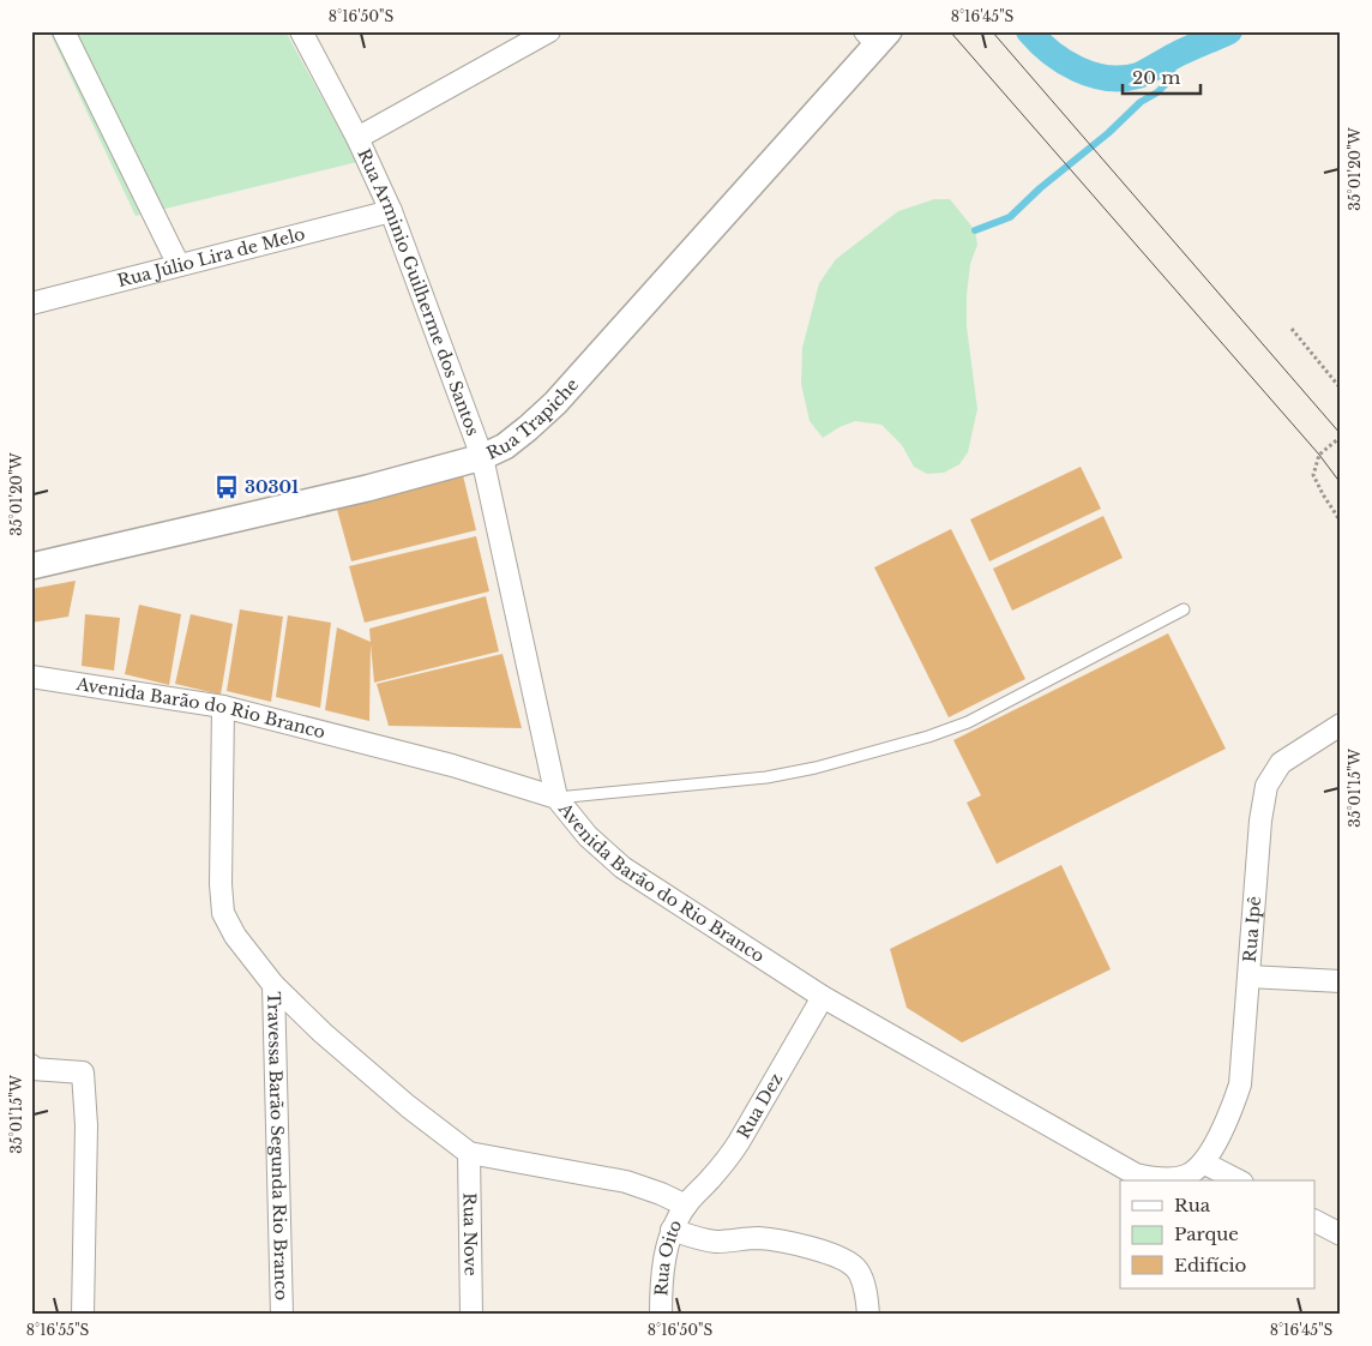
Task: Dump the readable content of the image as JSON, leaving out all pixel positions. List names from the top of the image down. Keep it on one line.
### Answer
{"streets":{"street":["Rua Júlio Lira de Melo","Rua Arminio Guilherme dos Santos","Rua Trapiche","Avenida Barão do Rio Branco","Rua Ipê","Rua Dez","Travessa Barão Segunda Rio Branco","Rua Nove","Rua Oito"]},"crossings":[["Rua Júlio Lira de Melo","Rua Arminio Guilherme dos Santos"],["Rua Arminio Guilherme dos Santos","Rua Trapiche"],["Rua Arminio Guilherme dos Santos","Avenida Barão do Rio Branco"],["Avenida Barão do Rio Branco","Rua Ipê"],["Avenida Barão do Rio Branco","Rua Dez"],["Avenida Barão do Rio Branco","Travessa Barão Segunda Rio Branco"],["Rua Dez","Rua Oito"]],"places":{"bus stop":["30301"]},"legend":["Rua","Parque","Edifício"],"scale_bar":"20 m","coordinates":["8°16'50\"S","8°16'45\"S","35°01'20\"W","35°01'15\"W","8°16'55\"S"]}
